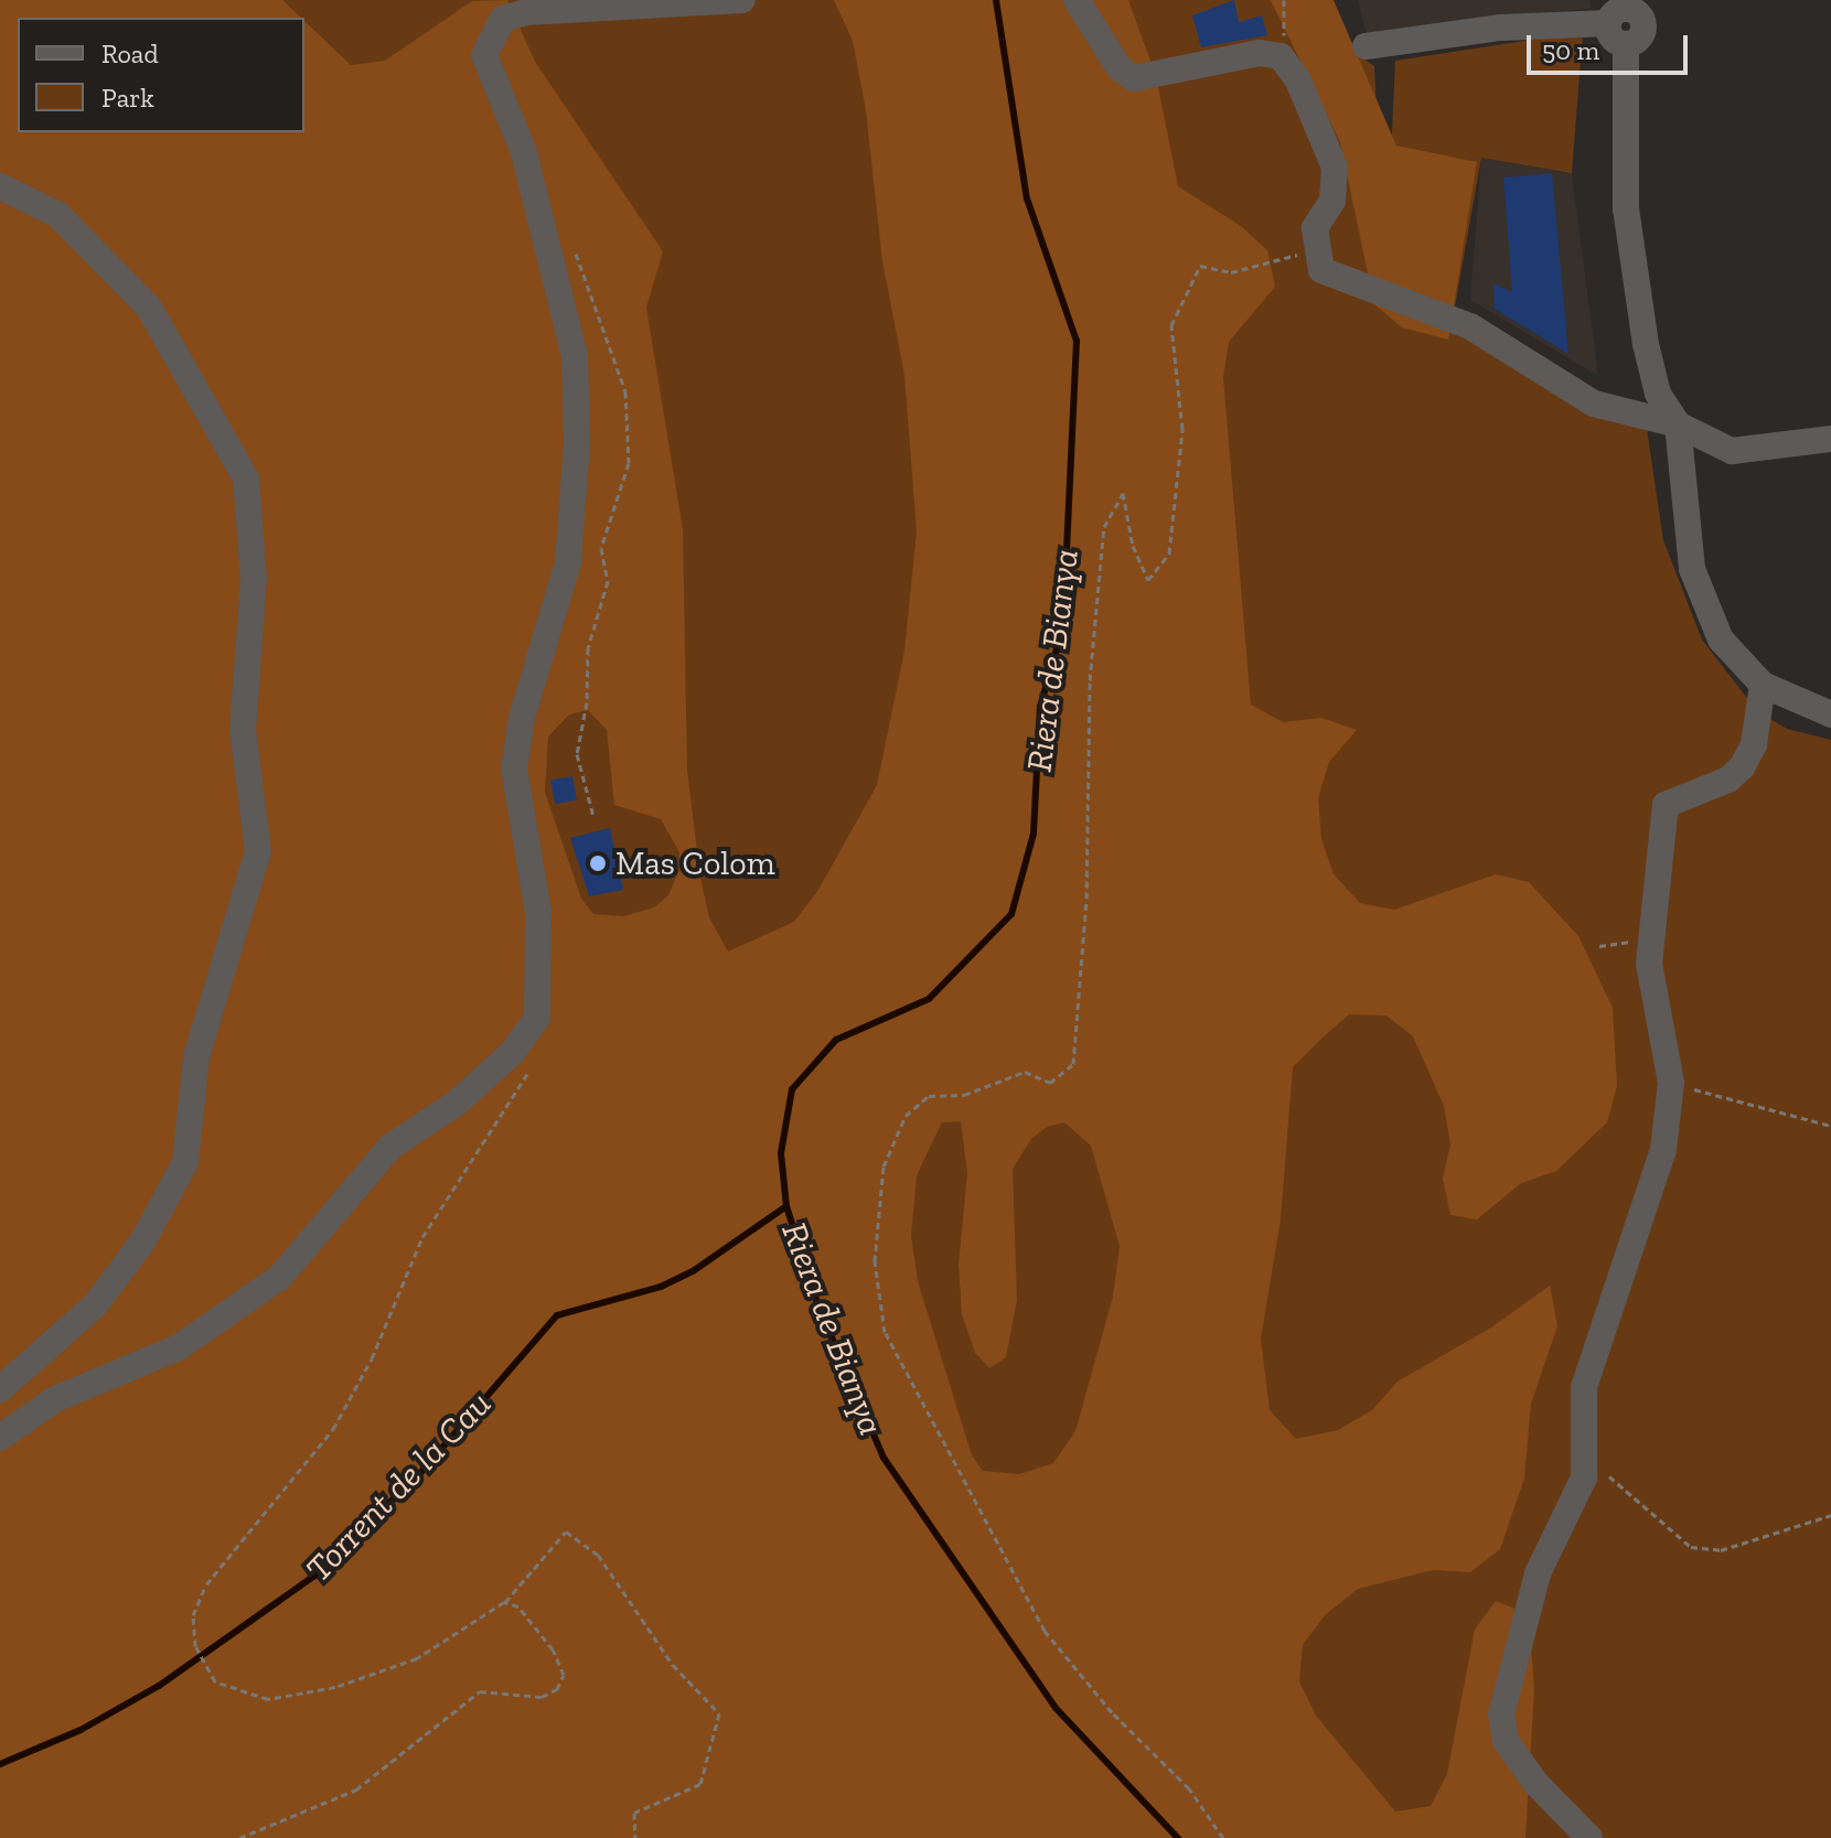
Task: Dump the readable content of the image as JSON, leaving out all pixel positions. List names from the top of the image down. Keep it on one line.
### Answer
{"water":["Riera de Bianya","Torrent de la Cau"],"places":["Mas Colom"],"legend":["Road","Park"],"scale_bar":"50 m"}
